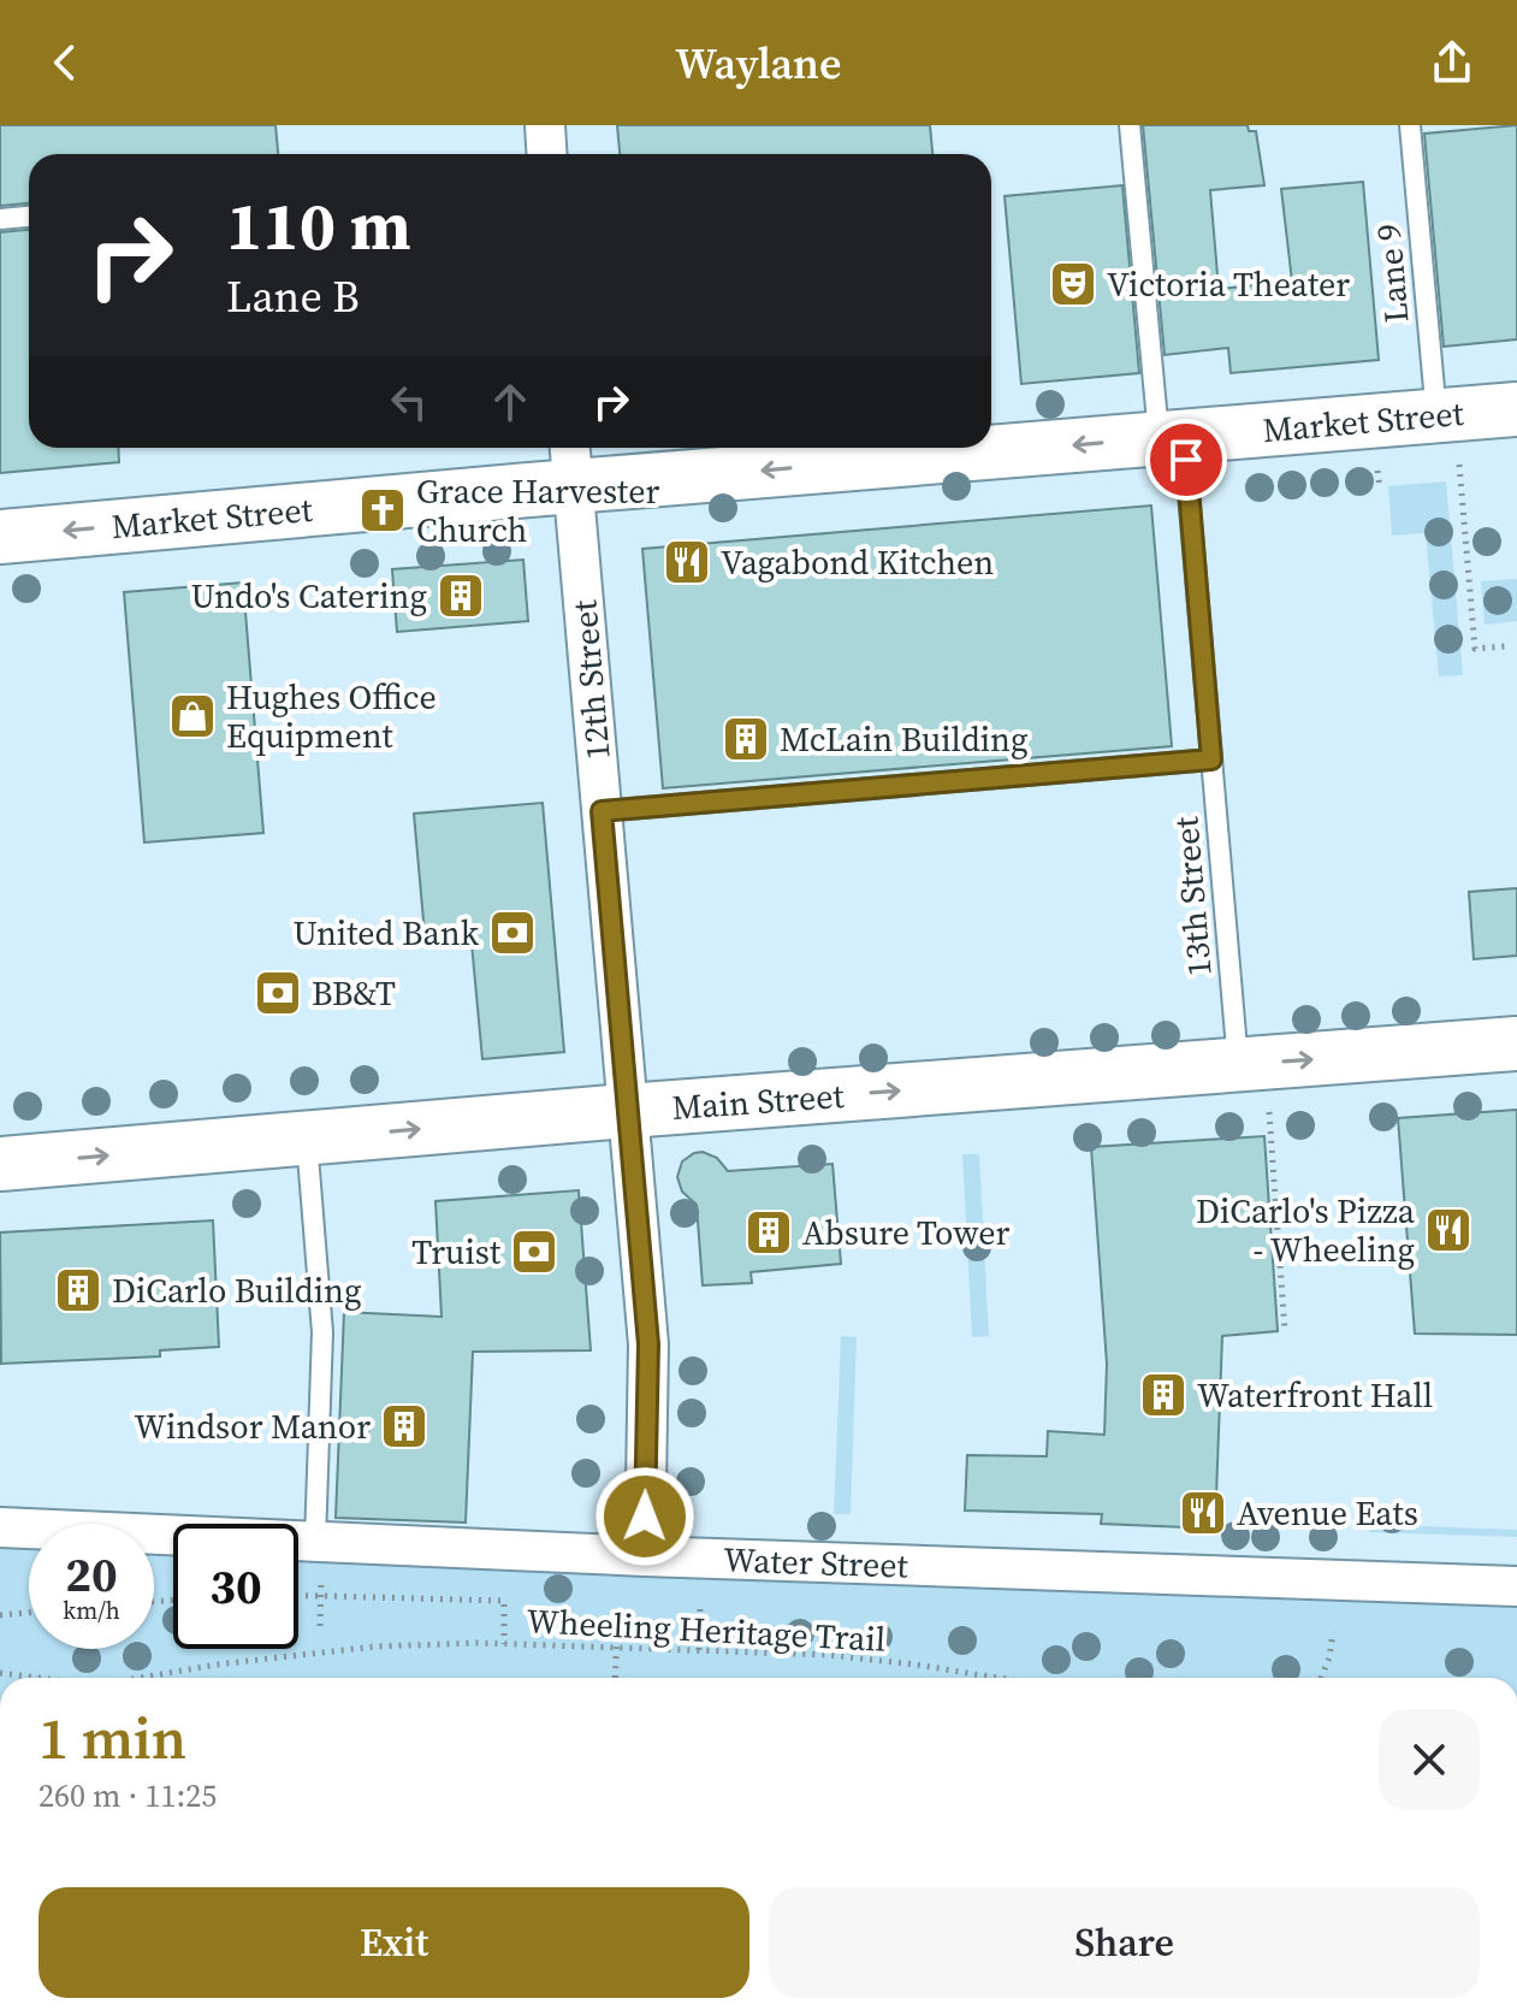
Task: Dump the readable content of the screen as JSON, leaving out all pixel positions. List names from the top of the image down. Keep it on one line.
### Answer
{"streets":{"main road":["Market Street","Main Street"],"street":["12th Street","Water Street"],"lane":["Lane 9","13th Street"],"path":["Wheeling Heritage Trail"]},"crossings":[["Lane 9","Market Street"],["Market Street","12th Street"],["Market Street","13th Street"],["12th Street","Main Street"],["12th Street","Water Street"],["13th Street","Main Street"]],"one_way":["Market Street","Main Street"],"places":{"theatre":["Victoria Theater"],"church":["Grace Harvester Church"],"restaurant":["Vagabond Kitchen","DiCarlo's Pizza - Wheeling","Avenue Eats"],"building":["Undo's Catering","McLain Building","Absure Tower","DiCarlo Building","Waterfront Hall","Windsor Manor"],"shop":["Hughes Office Equipment"],"bank":["United Bank","BB&T","Truist"]},"page":{"header":"Waylane","turn":["110 m","Lane B"],"speed":"20 km/h","limit":"30","heading":["1 min","260 m · 11:25"],"buttons":["Exit","Share"]}}
